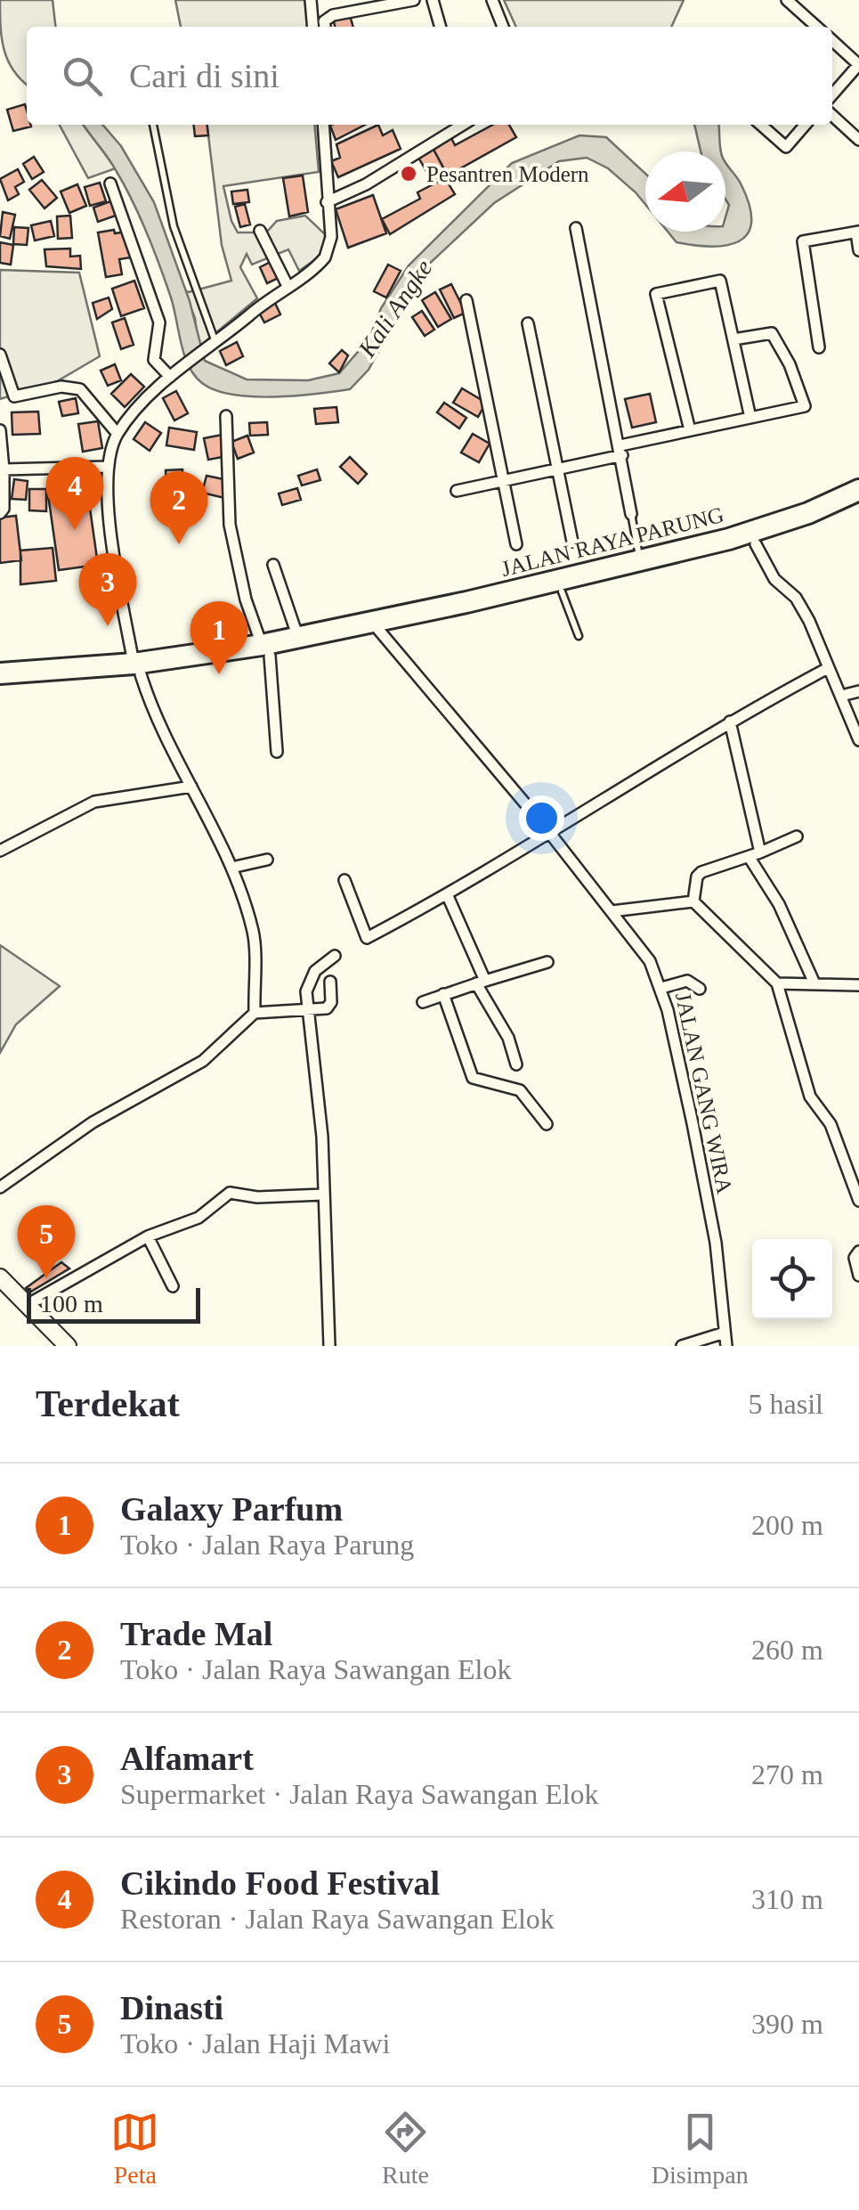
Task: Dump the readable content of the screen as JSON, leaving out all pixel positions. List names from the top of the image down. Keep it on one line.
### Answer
{"streets":{"highway":["JALAN RAYA PARUNG"],"street":["JALAN GANG WIRA"]},"crossings":[["JALAN RAYA PARUNG","JALAN GANG WIRA"]],"water":["Kali Angke"],"places":["Pesantren Modern"],"scale_bar":"100 m","north":"left","page":{"search":"Cari di sini","pins":["4","2","3","1","5"],"scale":"100 m","heading":["Terdekat","5 hasil"],"list":[{"mark":"1","name":"Galaxy Parfum","note":"Toko · Jalan Raya Parung","value":"200 m"},{"mark":"2","name":"Trade Mal","note":"Toko · Jalan Raya Sawangan Elok","value":"260 m"},{"mark":"3","name":"Alfamart","note":"Supermarket · Jalan Raya Sawangan Elok","value":"270 m"},{"mark":"4","name":"Cikindo Food Festival","note":"Restoran · Jalan Raya Sawangan Elok","value":"310 m"},{"mark":"5","name":"Dinasti","note":"Toko · Jalan Haji Mawi","value":"390 m"}],"nav":["Peta","Rute","Disimpan"]}}
